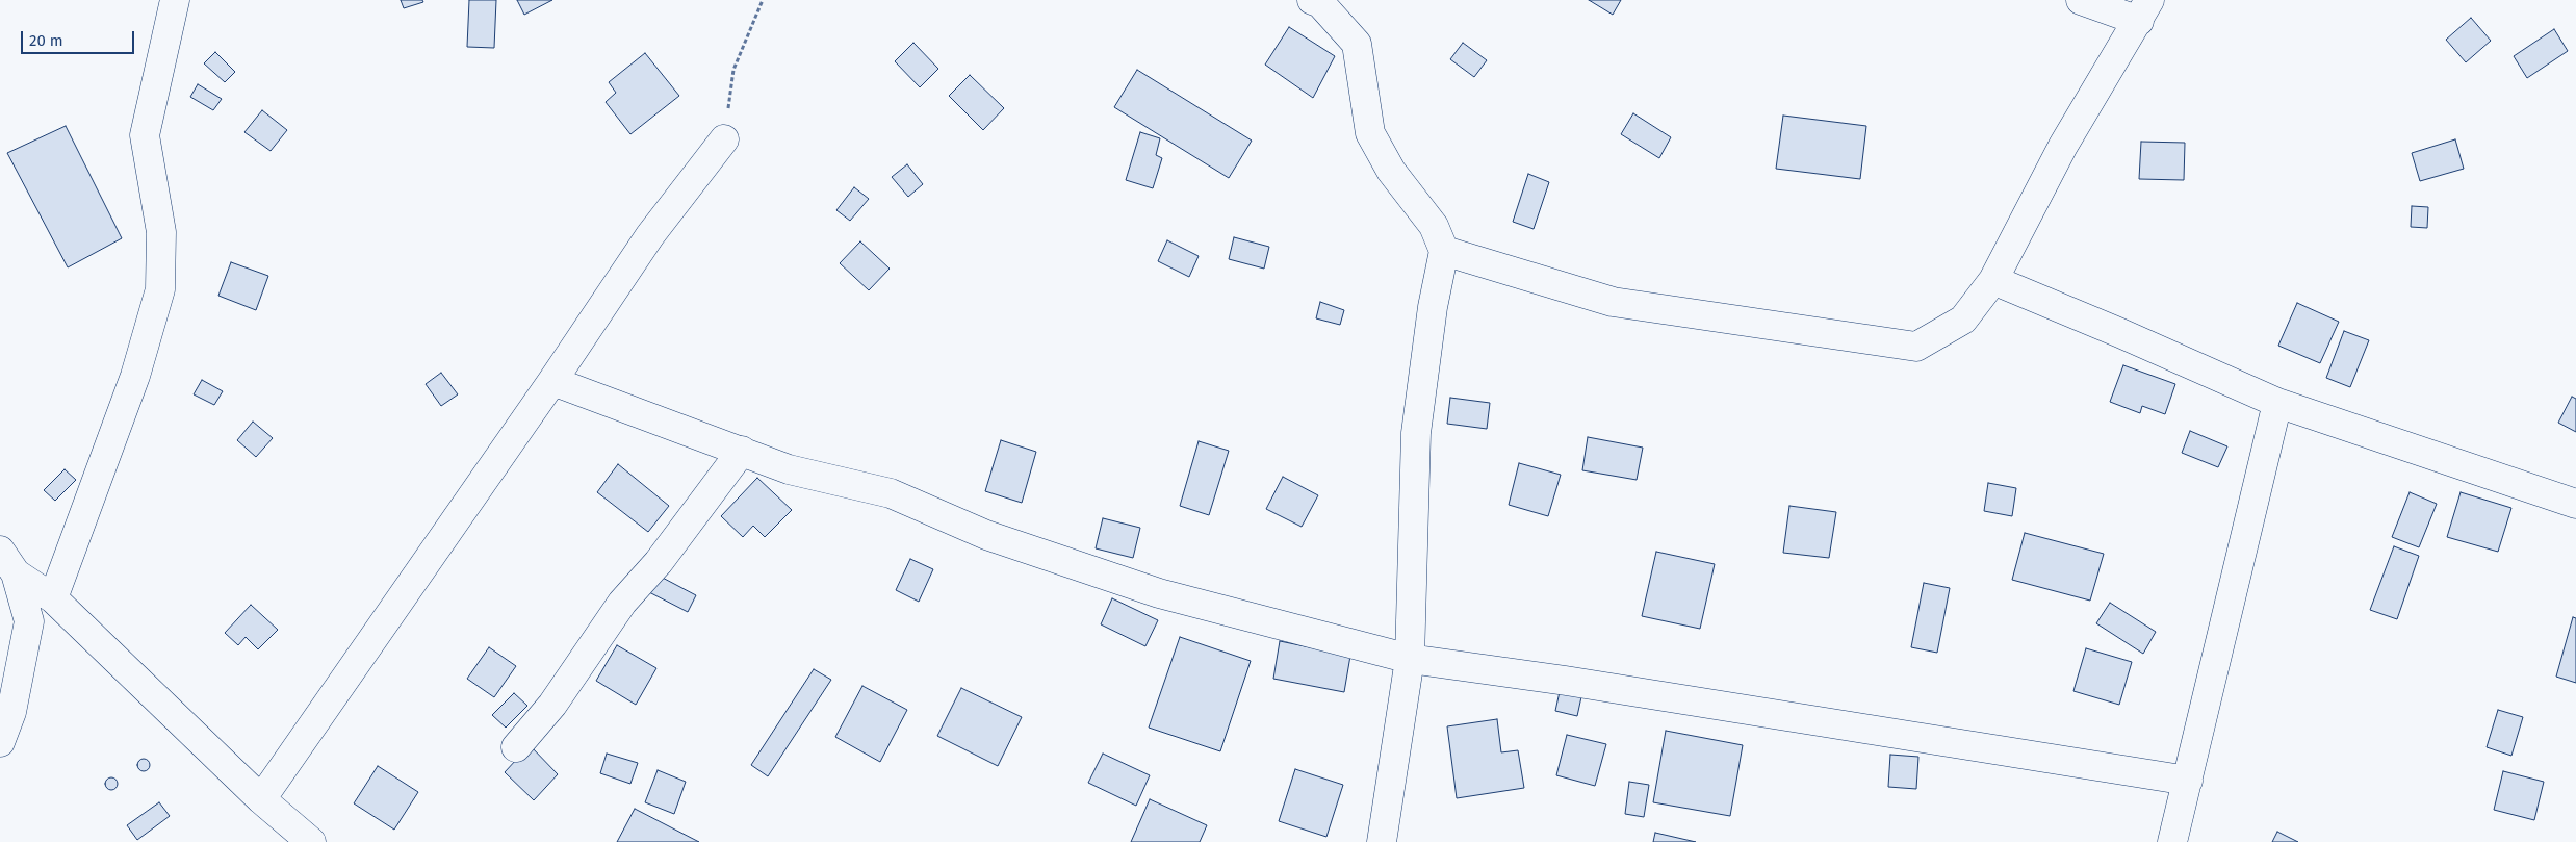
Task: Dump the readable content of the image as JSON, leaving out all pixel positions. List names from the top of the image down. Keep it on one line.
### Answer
{"scale_bar":"20 m"}
